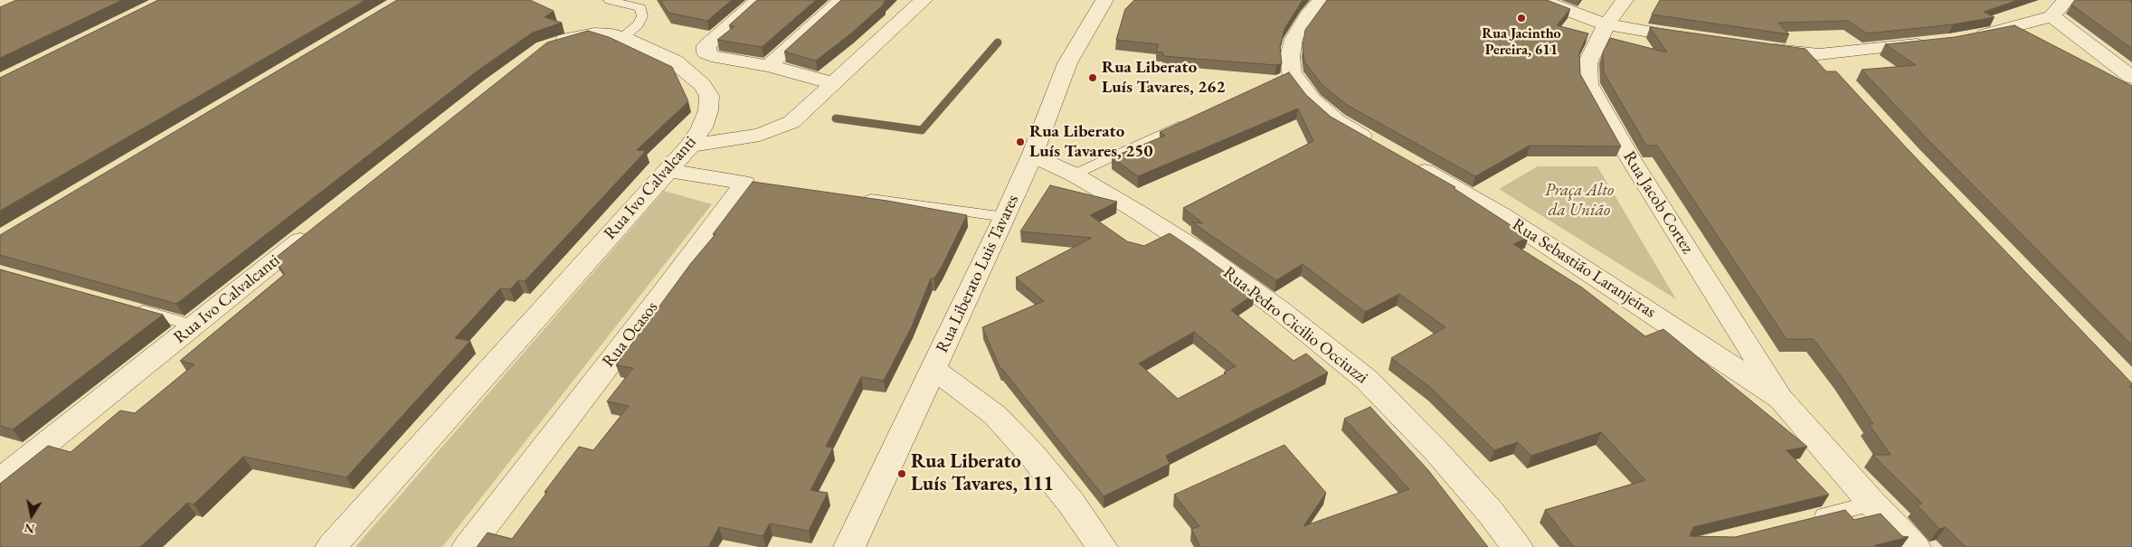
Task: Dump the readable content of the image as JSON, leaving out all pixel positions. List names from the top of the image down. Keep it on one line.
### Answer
{"streets":{"street":["Rua Ivo Calvalcanti","Rua Jacob Cortez","Rua Sebastião Laranjeiras","Rua Liberato Luis Tavares","Rua Pedro Cicilio Occiuzzi","Rua Ocasos"]},"crossings":[["Rua Ivo Calvalcanti","Rua Ocasos"],["Rua Jacob Cortez","Rua Sebastião Laranjeiras"],["Rua Liberato Luis Tavares","Rua Pedro Cicilio Occiuzzi"]],"parks":["Praça Alto da União"],"places":["Rua Jacintho Pereira, 611","Rua Liberato Luís Tavares, 262","Rua Liberato Luís Tavares, 250","Rua Liberato Luís Tavares, 111"],"north":"bottom"}
